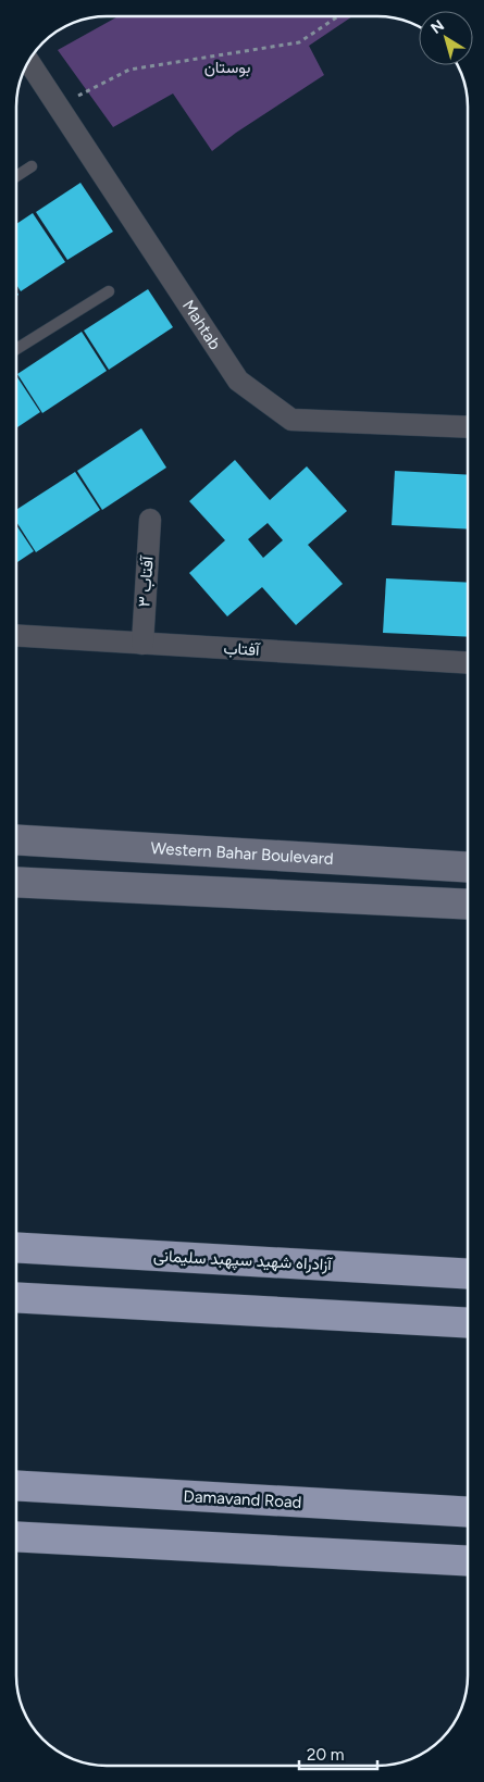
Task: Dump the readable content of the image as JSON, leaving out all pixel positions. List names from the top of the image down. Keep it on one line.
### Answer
{"streets":{"highway":["آزادراه شهید سپهبد سلیمانی","Damavand Road"],"main road":["Western Bahar Boulevard"],"street":["Mahtab","آفتاب ۳","آفتاب"]},"crossings":[["آفتاب ۳","آفتاب"]],"parks":["بوستان"],"scale_bar":"20 m","north":"top left"}
